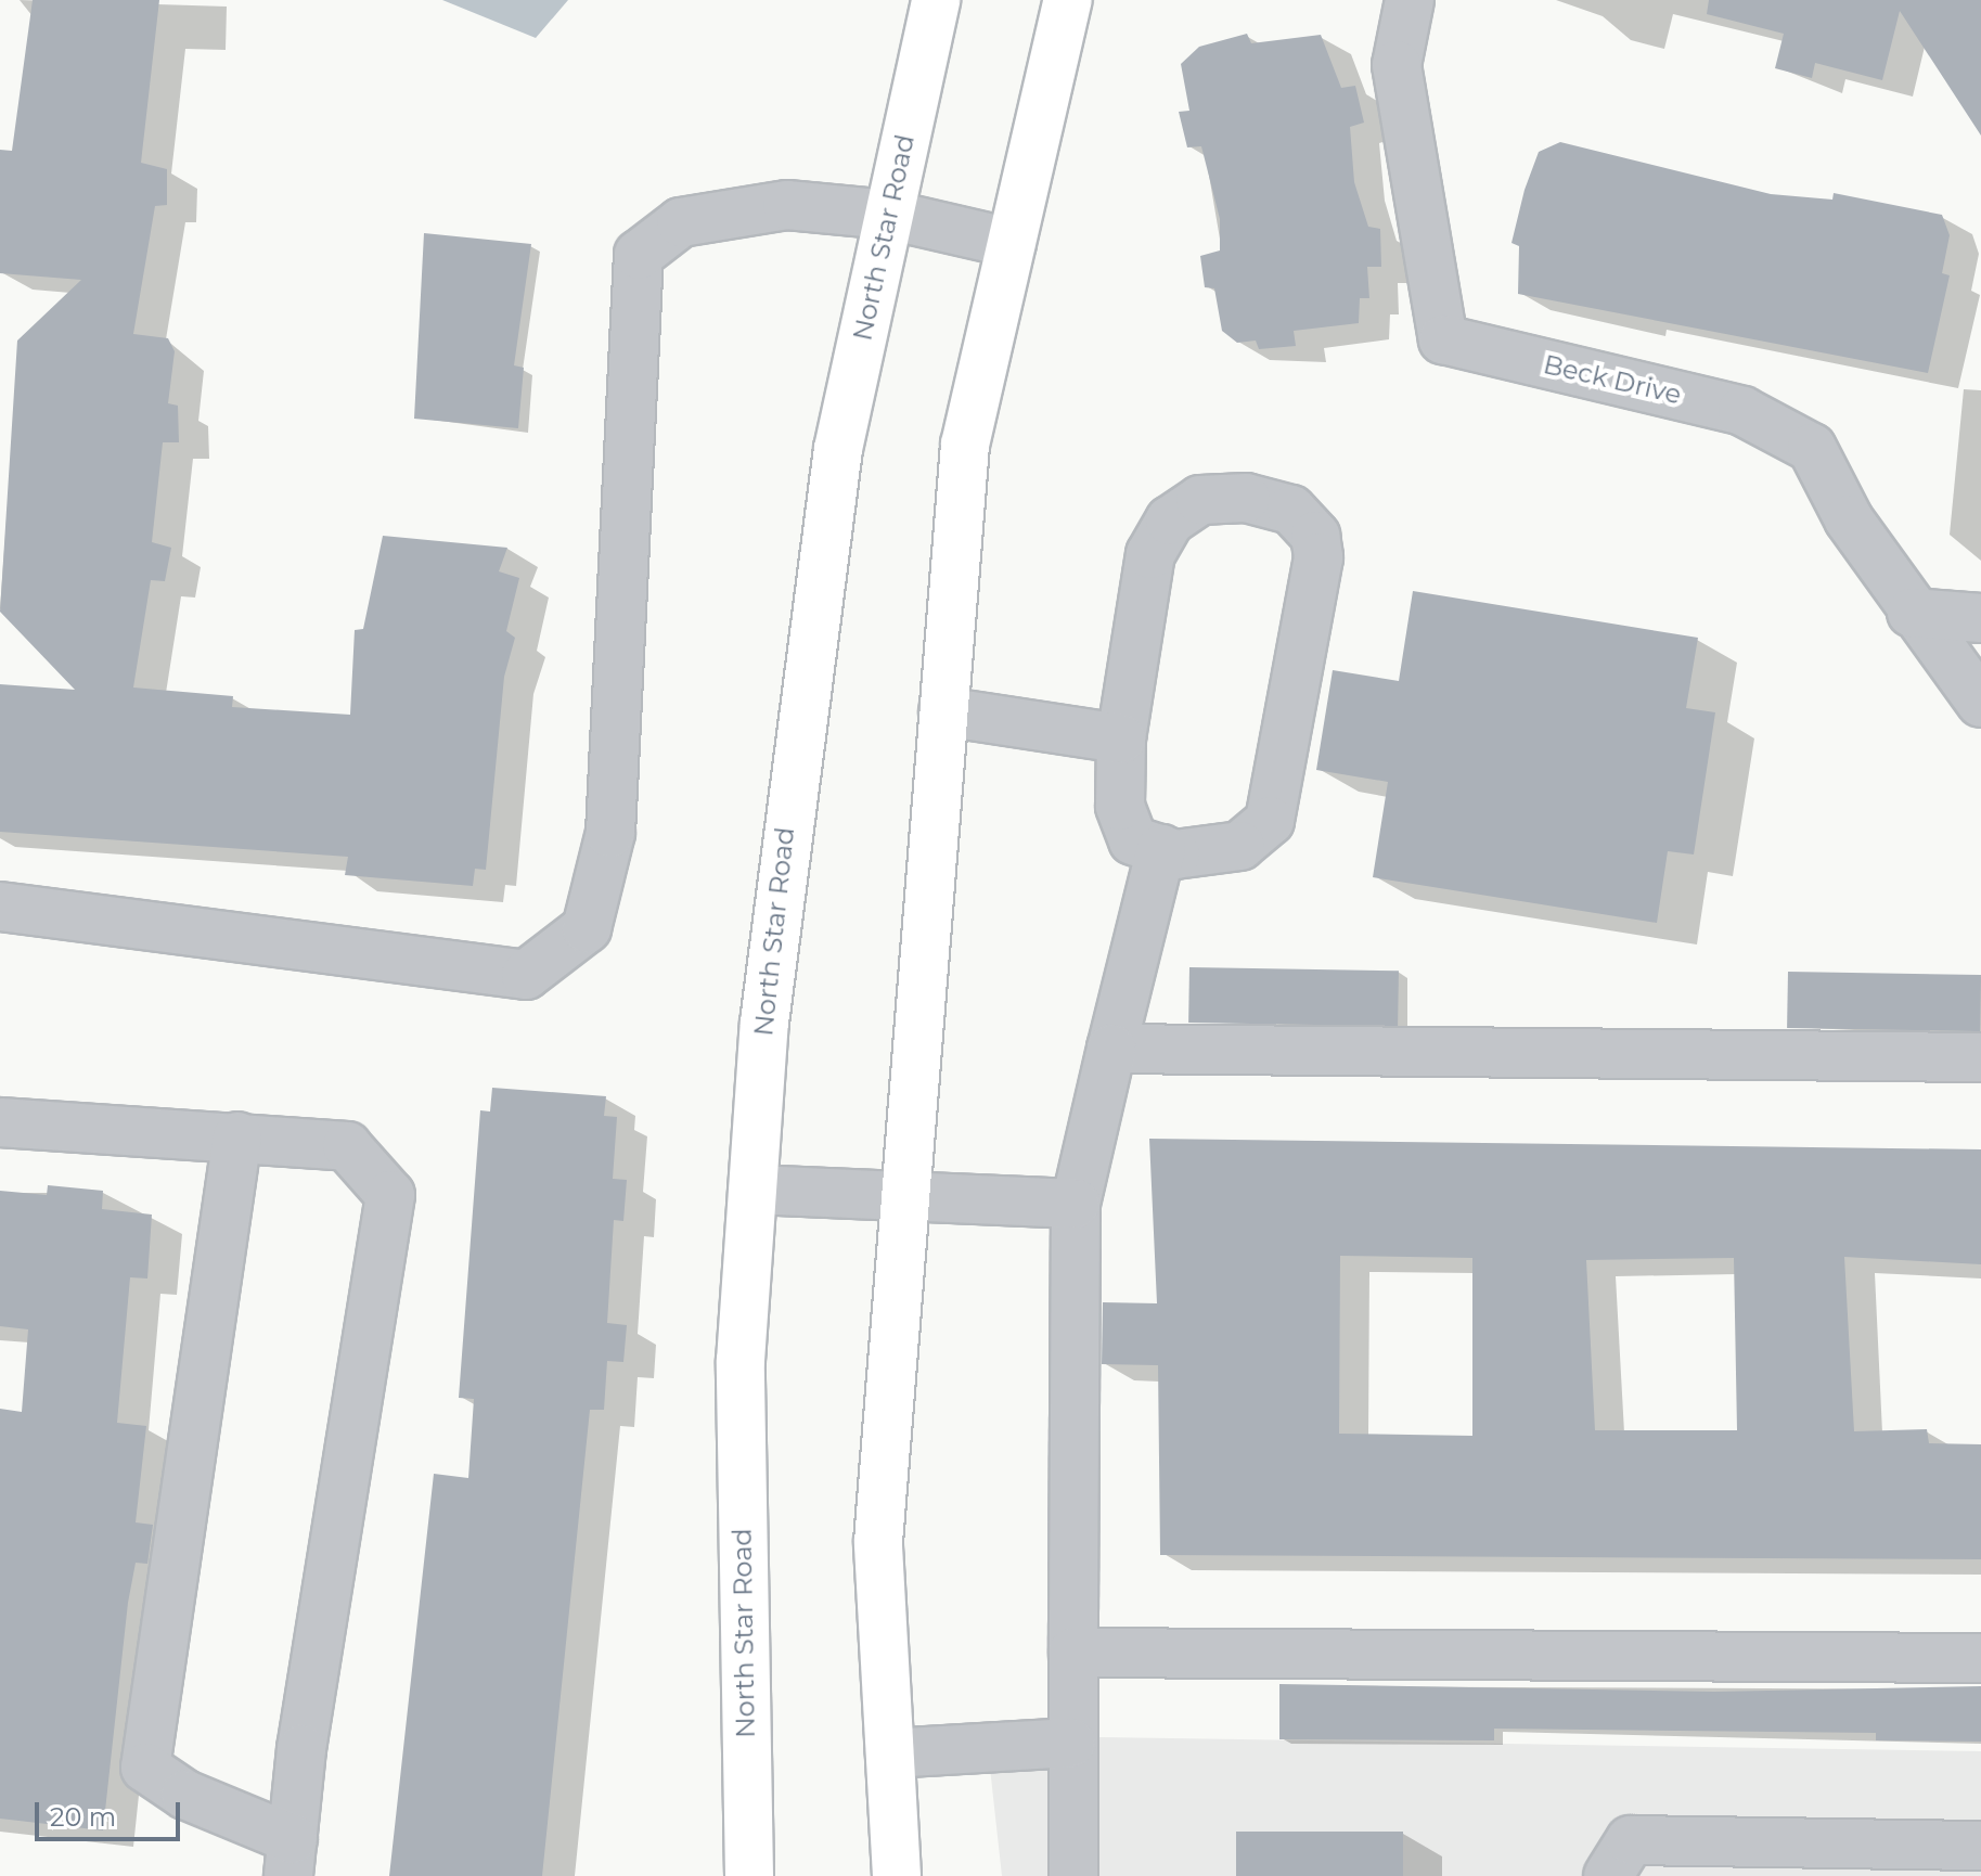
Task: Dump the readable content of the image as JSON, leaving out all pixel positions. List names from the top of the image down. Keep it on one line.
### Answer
{"streets":{"main road":["North Star Road"],"street":["Beck Drive"]},"scale_bar":"20 m"}
